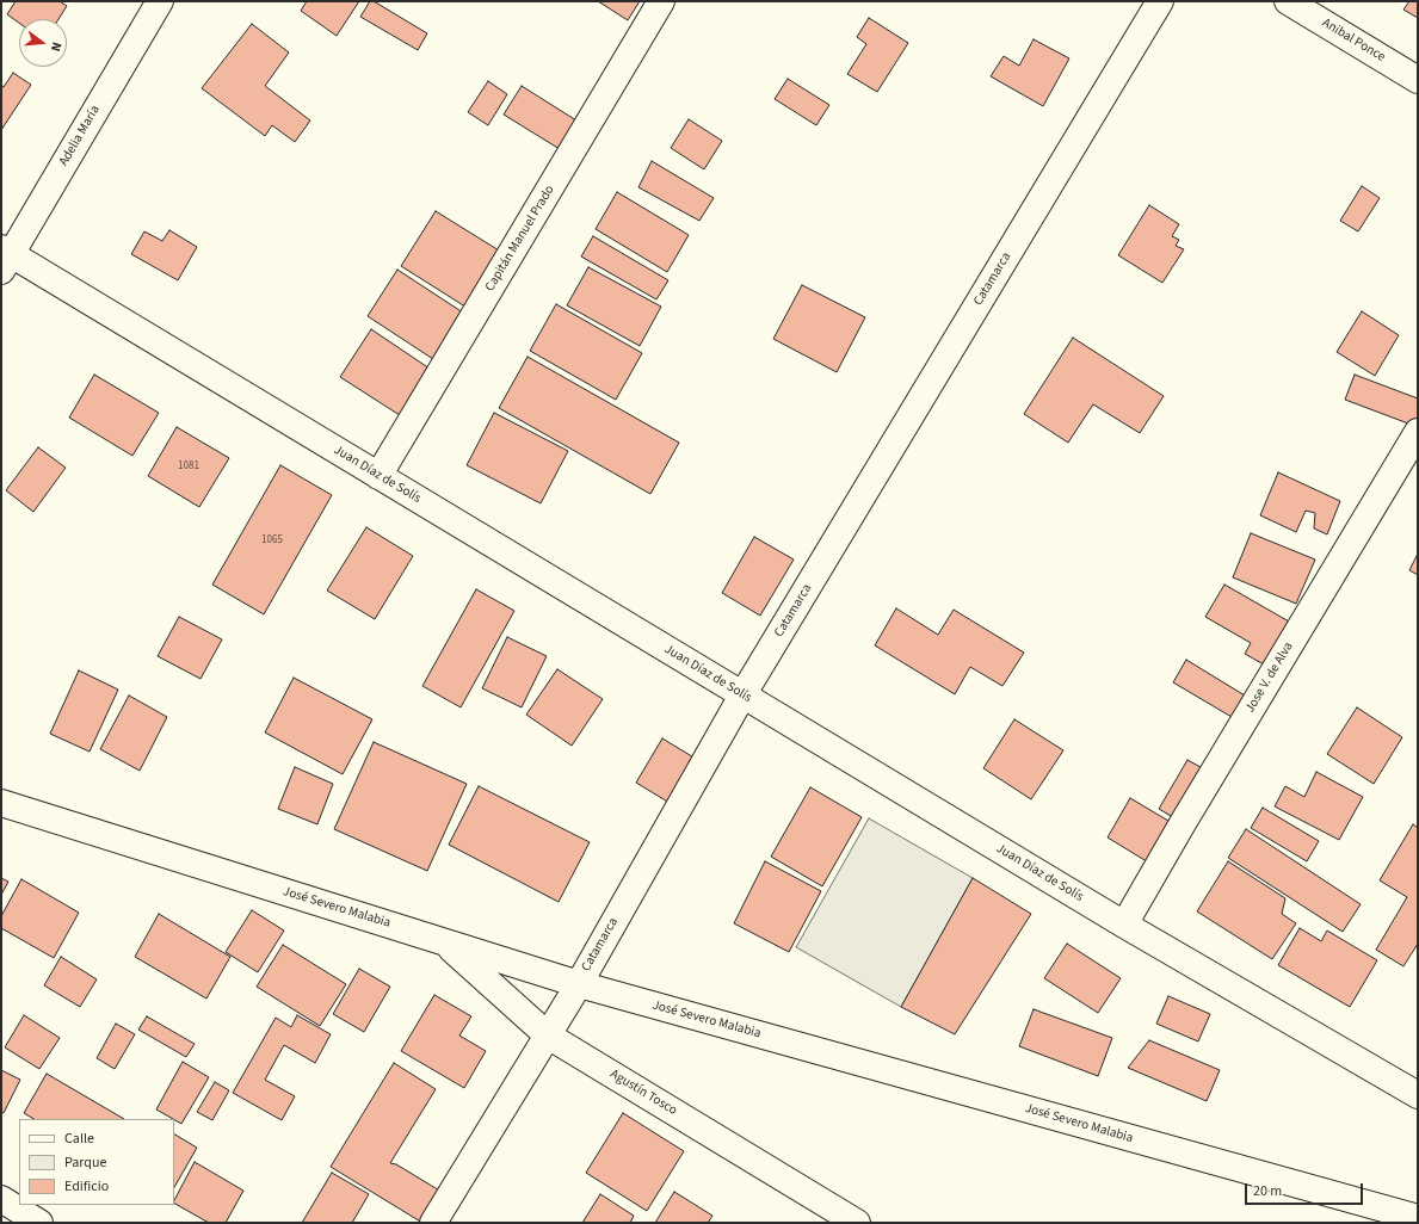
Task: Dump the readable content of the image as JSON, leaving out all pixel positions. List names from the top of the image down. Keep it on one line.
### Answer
{"streets":{"street":["Anibal Ponce","Adelia María","Capitán Manuel Prado","Catamarca","Juan Díaz de Solís","Jose V. de Alva","José Severo Malabia","Agustín Tosco"]},"crossings":[["Adelia María","Juan Díaz de Solís"],["Capitán Manuel Prado","Juan Díaz de Solís"],["Catamarca","Juan Díaz de Solís"],["Catamarca","José Severo Malabia"],["Catamarca","Agustín Tosco"],["Juan Díaz de Solís","Jose V. de Alva"],["José Severo Malabia","Agustín Tosco"]],"house_numbers":["1081","1065"],"legend":["Calle","Parque","Edificio"],"scale_bar":"20 m","north":"right"}
